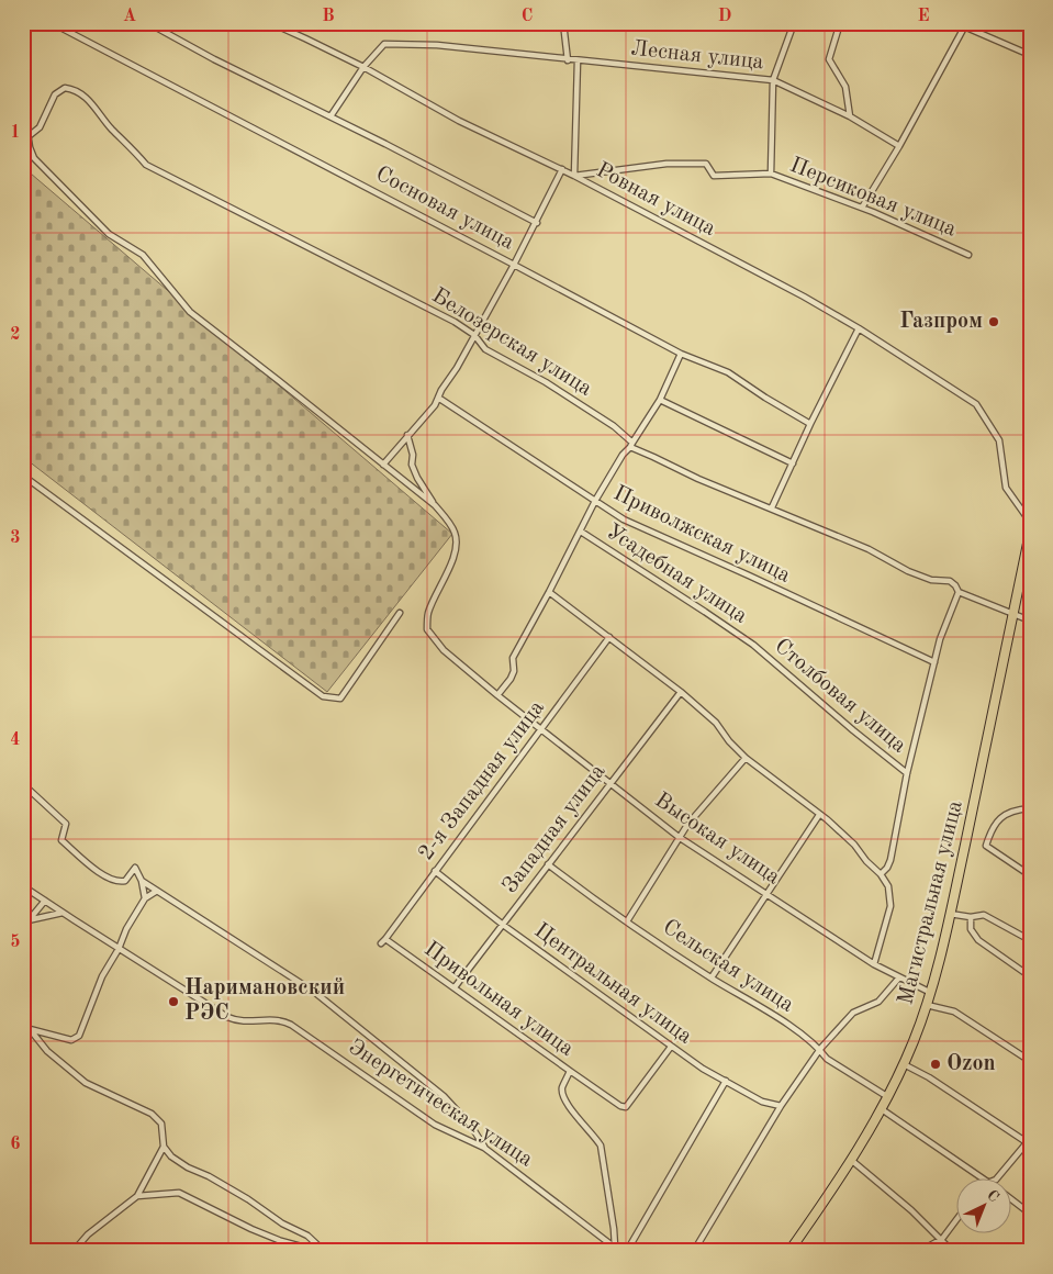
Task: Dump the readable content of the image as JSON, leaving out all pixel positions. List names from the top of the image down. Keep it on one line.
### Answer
{"streets":{"highway":["Магистральная улица"],"street":["Лесная улица","Персиковая улица","Ровная улица","Сосновая улица","Белозерская улица","Приволжская улица","Усадебная улица","Столбовая улица","2-я Западная улица","Западная улица","Высокая улица","Сельская улица","Центральная улица","Привольная улица","Энергетическая улица"]},"crossings":[["Лесная улица","Ровная улица"],["Персиковая улица","Ровная улица"],["Белозерская улица","Магистральная улица"],["Усадебная улица","Столбовая улица"],["2-я Западная улица","Высокая улица"],["2-я Западная улица","Центральная улица"],["2-я Западная улица","Привольная улица"],["Западная улица","Высокая улица"],["Западная улица","Сельская улица"],["Западная улица","Центральная улица"],["Западная улица","Привольная улица"],["Высокая улица","Магистральная улица"],["Магистральная улица","Сельская улица"],["Привольная улица","Энергетическая улица"]],"places":["Газпром","Наримановский РЭС","Ozon"],"north":"top right","grid":{"columns":["A","B","C","D","E"],"rows":["1","2","3","4","5","6"]}}
